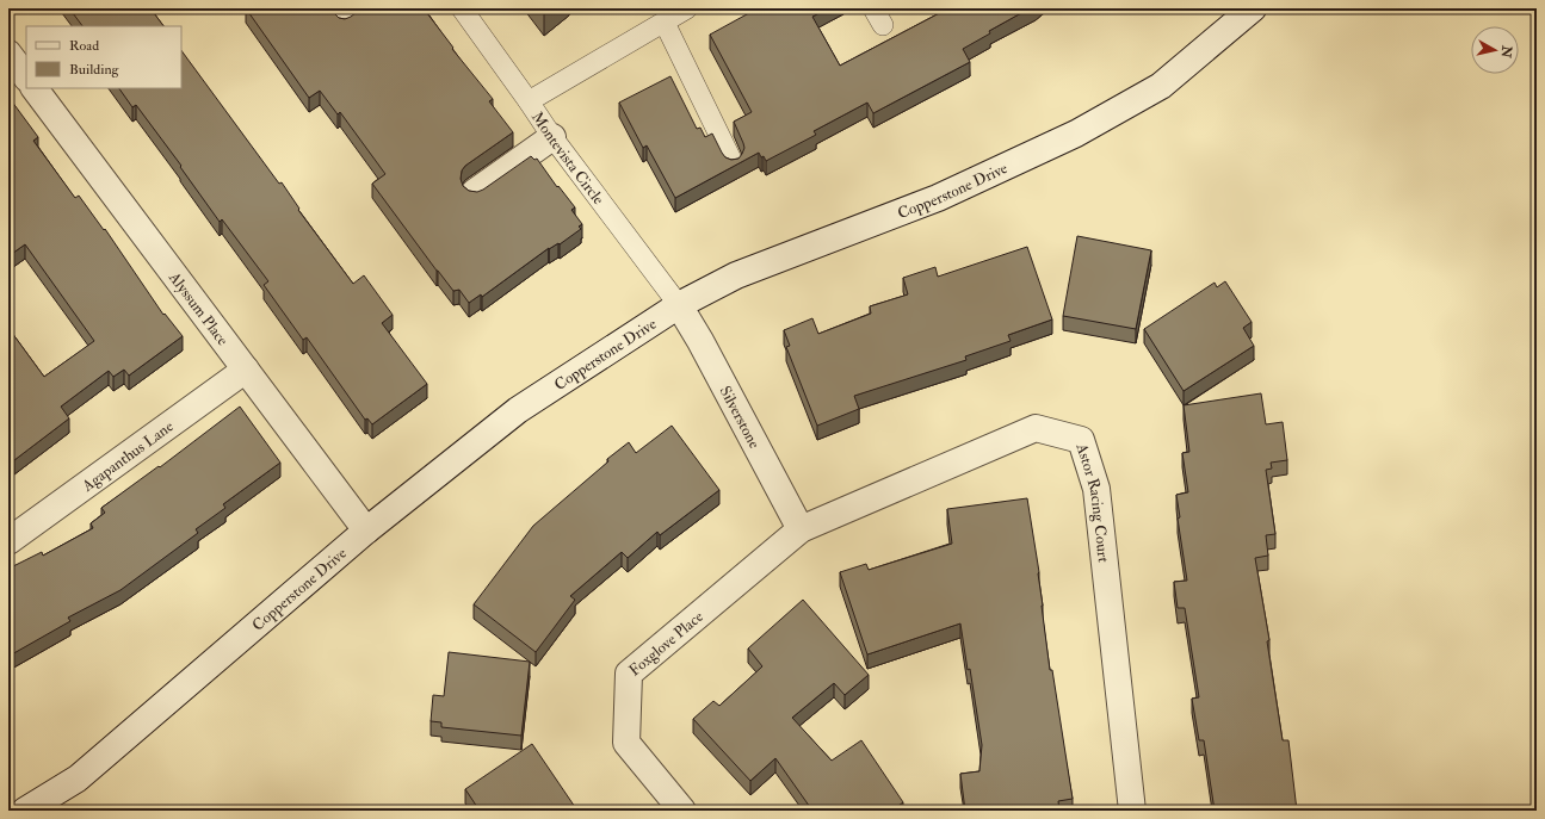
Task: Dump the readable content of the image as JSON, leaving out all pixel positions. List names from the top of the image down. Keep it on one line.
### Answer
{"streets":{"street":["Copperstone Drive","Alyssum Place","Silverstone","Agapanthus Lane","Astor Racing Court","Foxglove Place"],"lane":["Montevista Circle"]},"crossings":[["Montevista Circle","Copperstone Drive"],["Montevista Circle","Silverstone"],["Copperstone Drive","Alyssum Place"],["Copperstone Drive","Silverstone"],["Alyssum Place","Agapanthus Lane"],["Silverstone","Astor Racing Court"],["Silverstone","Foxglove Place"],["Astor Racing Court","Foxglove Place"]],"legend":["Road","Building"],"north":"right"}
